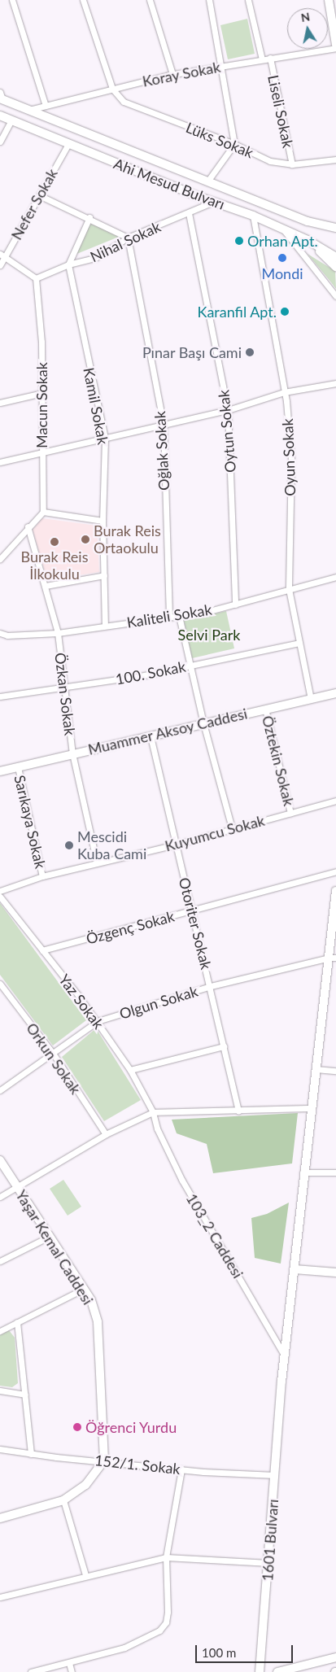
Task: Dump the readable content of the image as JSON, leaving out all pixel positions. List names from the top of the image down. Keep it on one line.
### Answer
{"streets":{"main road":["Ahi Mesud Bulvarı","Muammer Aksoy Caddesi","Yaşar Kemal Caddesi","1601 Bulvarı"],"street":["Koray Sokak","Liseli Sokak","Lüks Sokak","Nefer Sokak","Nihal Sokak","Macun Sokak","Kamil Sokak","Oytun Sokak","Oğlak Sokak","Oyun Sokak","Kaliteli Sokak","100. Sokak","Özkan Sokak","Öztekin Sokak","Sarıkaya Sokak","Kuyumcu Sokak","Otoriter Sokak","Özgenç Sokak","Yaz Sokak","Olgun Sokak","Orkun Sokak","103_2 Caddesi","152/1. Sokak"]},"crossings":[["Koray Sokak","Liseli Sokak"],["Koray Sokak","Lüks Sokak"],["Koray Sokak","Ahi Mesud Bulvarı"],["Liseli Sokak","Lüks Sokak"],["Ahi Mesud Bulvarı","Nefer Sokak"],["Ahi Mesud Bulvarı","Nihal Sokak"],["Ahi Mesud Bulvarı","Oyun Sokak"],["Nihal Sokak","Macun Sokak"],["Nihal Sokak","Kamil Sokak"],["Nihal Sokak","Oytun Sokak"],["Nihal Sokak","Oğlak Sokak"],["Kamil Sokak","Kaliteli Sokak"],["Oytun Sokak","Kaliteli Sokak"],["Oğlak Sokak","Kaliteli Sokak"],["Oyun Sokak","Kaliteli Sokak"],["Oyun Sokak","100. Sokak"],["Oyun Sokak","Muammer Aksoy Caddesi"],["Kaliteli Sokak","Özkan Sokak"],["100. Sokak","Özkan Sokak"],["Özkan Sokak","Muammer Aksoy Caddesi"],["Özkan Sokak","Kuyumcu Sokak"],["Muammer Aksoy Caddesi","Öztekin Sokak"],["Muammer Aksoy Caddesi","Sarıkaya Sokak"],["Muammer Aksoy Caddesi","Otoriter Sokak"],["Öztekin Sokak","Kuyumcu Sokak"],["Sarıkaya Sokak","Kuyumcu Sokak"],["Kuyumcu Sokak","Otoriter Sokak"],["Otoriter Sokak","Özgenç Sokak"],["Otoriter Sokak","Olgun Sokak"],["Özgenç Sokak","Yaz Sokak"],["Yaz Sokak","Olgun Sokak"],["Yaz Sokak","103_2 Caddesi"],["Olgun Sokak","Orkun Sokak"],["Olgun Sokak","1601 Bulvarı"],["103_2 Caddesi","1601 Bulvarı"],["Yaşar Kemal Caddesi","152/1. Sokak"],["152/1. Sokak","1601 Bulvarı"]],"parks":["Selvi Park"],"places":["Orhan Apt.","Mondi","Karanfil Apt.","Pınar Başı Cami","Burak Reis Ortaokulu","Burak Reis İlkokulu","Mescidi Kuba Cami","Öğrenci Yurdu"],"scale_bar":"100 m","north":"top"}
